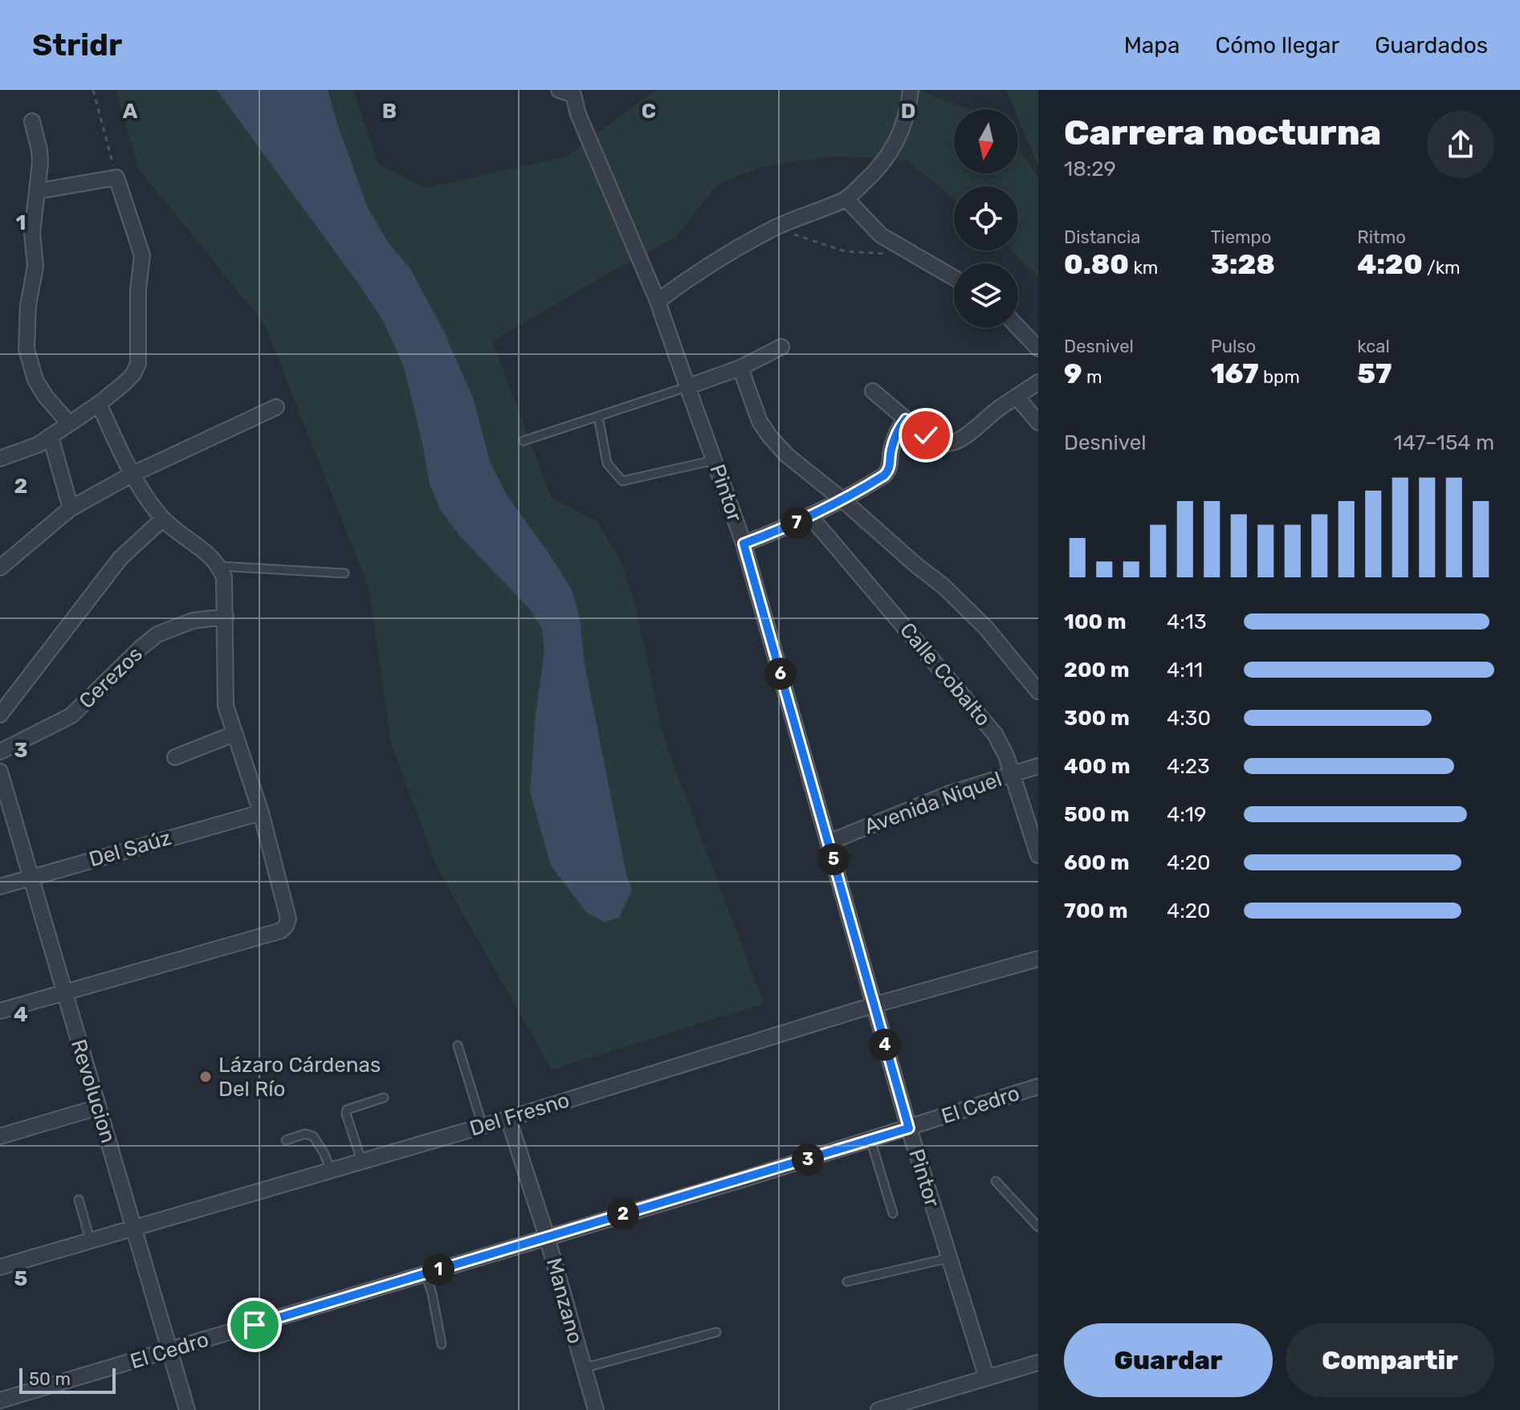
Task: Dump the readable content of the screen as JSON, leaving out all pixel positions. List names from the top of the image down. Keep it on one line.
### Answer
{"streets":{"street":["Pintor","Calle Cobalto","Cerezos","Avenida Niquel","Del Saúz","Revolucion","El Cedro","Del Fresno","Manzano"]},"crossings":[["Pintor","Avenida Niquel"],["Pintor","El Cedro"],["Pintor","Del Fresno"],["Calle Cobalto","Avenida Niquel"],["Del Saúz","Revolucion"],["Revolucion","El Cedro"],["Revolucion","Del Fresno"],["El Cedro","Manzano"],["Del Fresno","Manzano"]],"places":["Lázaro Cárdenas Del Río"],"scale_bar":"50 m","north":"bottom","page":{"header":"Stridr","nav":["Mapa","Cómo llegar","Guardados"],"heading":["Carrera nocturna","18:29"],"stats":[["Distancia","0.80 km"],["Tiempo","3:28"],["Ritmo","4:20 /km"],["Desnivel","9 m"],["Pulso","167 bpm"],["kcal","57"]],"chart":["Desnivel","147–154 m"],"pins":["7","6","5","4","3","2","1"],"list":[{"name":"100 m","note":"4:13"},{"name":"200 m","note":"4:11"},{"name":"300 m","note":"4:30"},{"name":"400 m","note":"4:23"},{"name":"500 m","note":"4:19"},{"name":"600 m","note":"4:20"},{"name":"700 m","note":"4:20"}],"buttons":["Guardar","Compartir"],"scale":"50 m"},"grid":{"columns":["A","B","C","D"],"rows":["1","2","3","4","5"]}}
